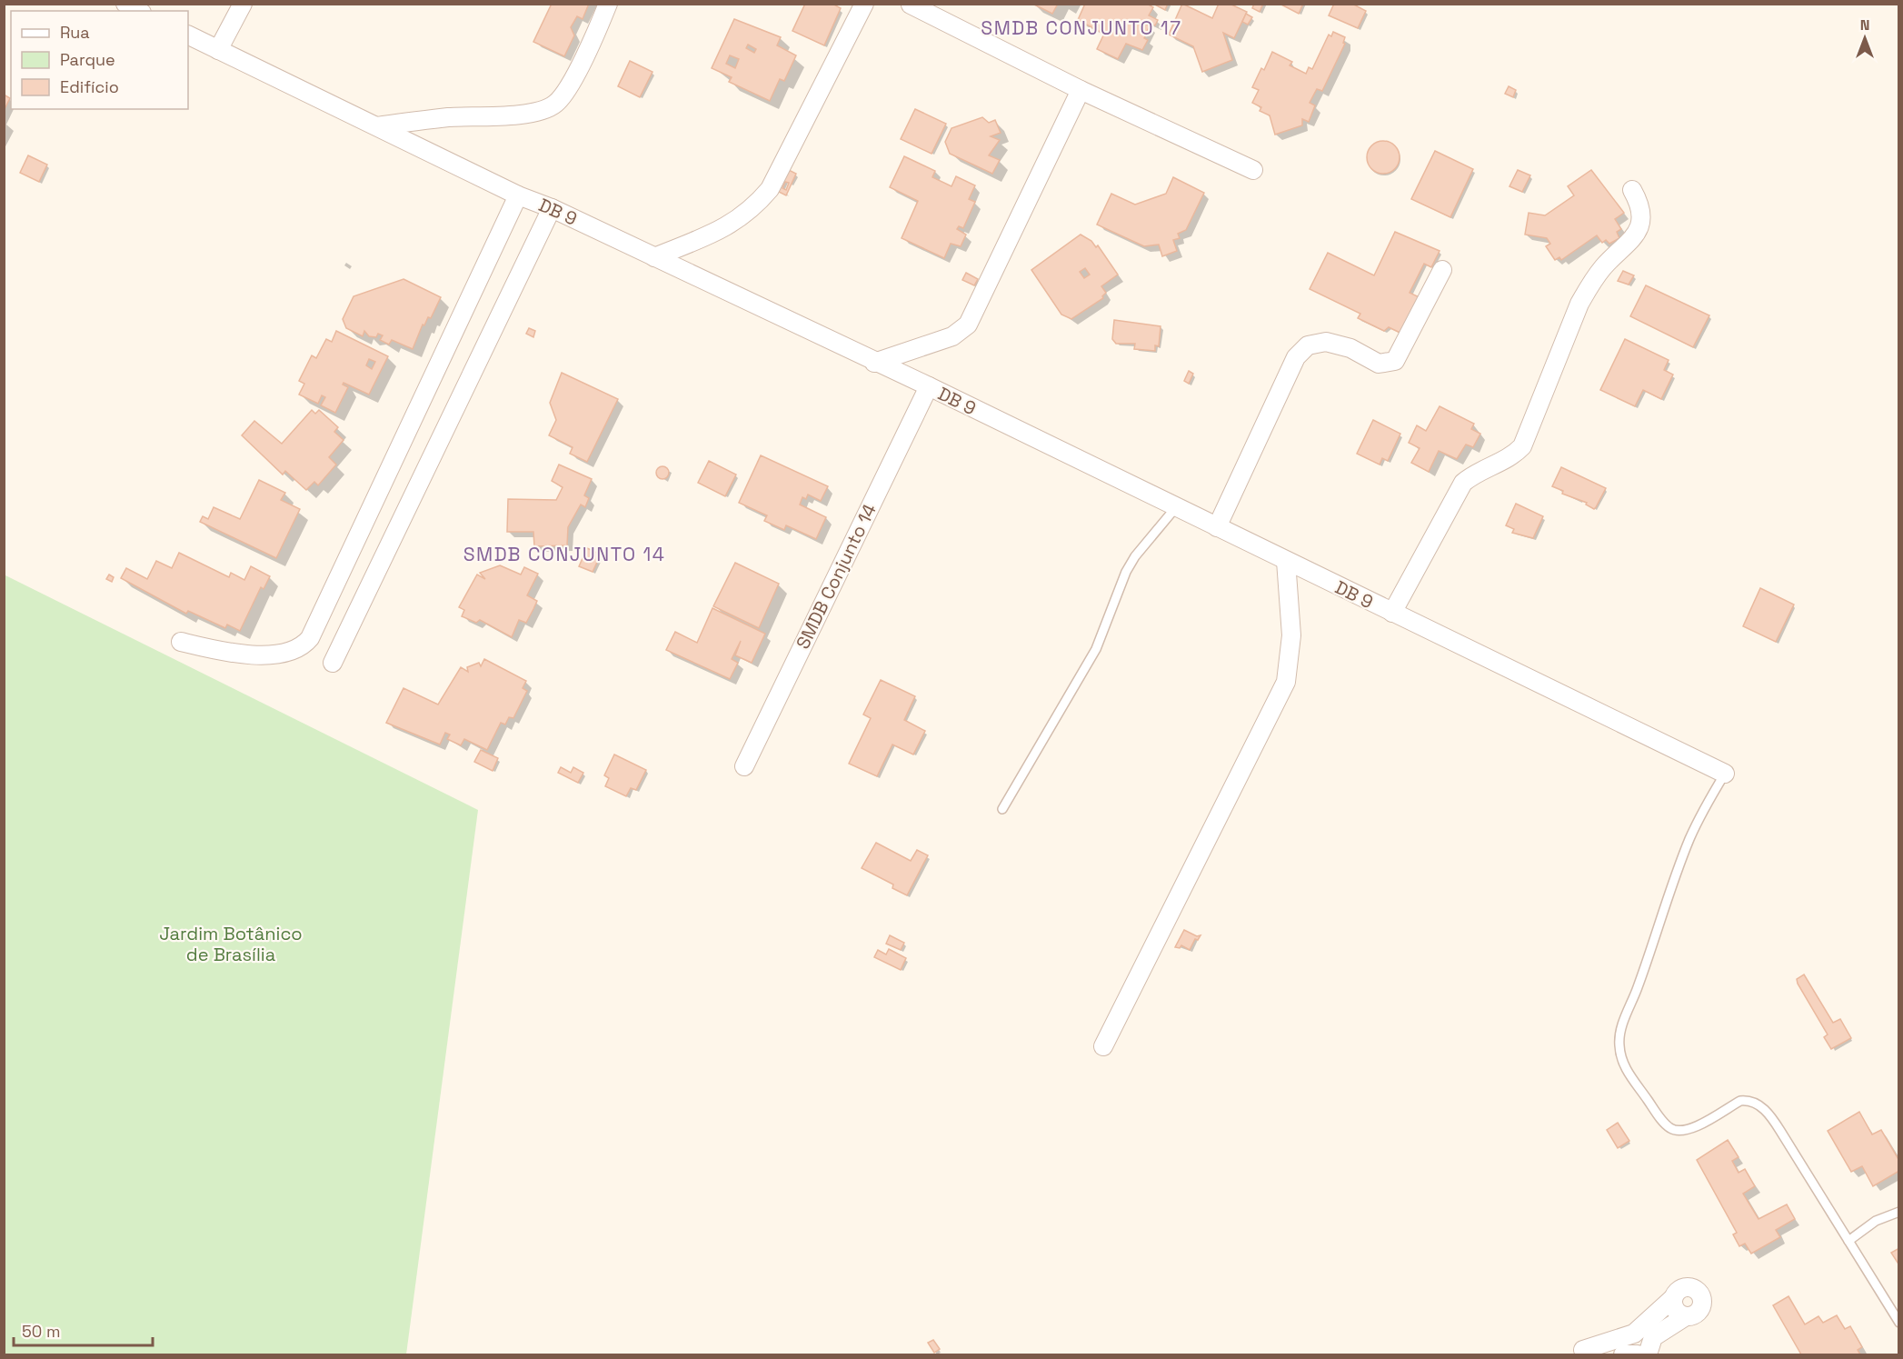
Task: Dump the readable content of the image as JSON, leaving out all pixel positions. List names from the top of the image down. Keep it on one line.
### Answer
{"streets":{"street":["DB 9","SMDB Conjunto 14"]},"crossings":[["DB 9","SMDB Conjunto 14"]],"districts":["SMDB CONJUNTO 17","SMDB CONJUNTO 14"],"parks":["Jardim Botânico de Brasília"],"legend":["Rua","Parque","Edifício"],"scale_bar":"50 m","north":"top"}
